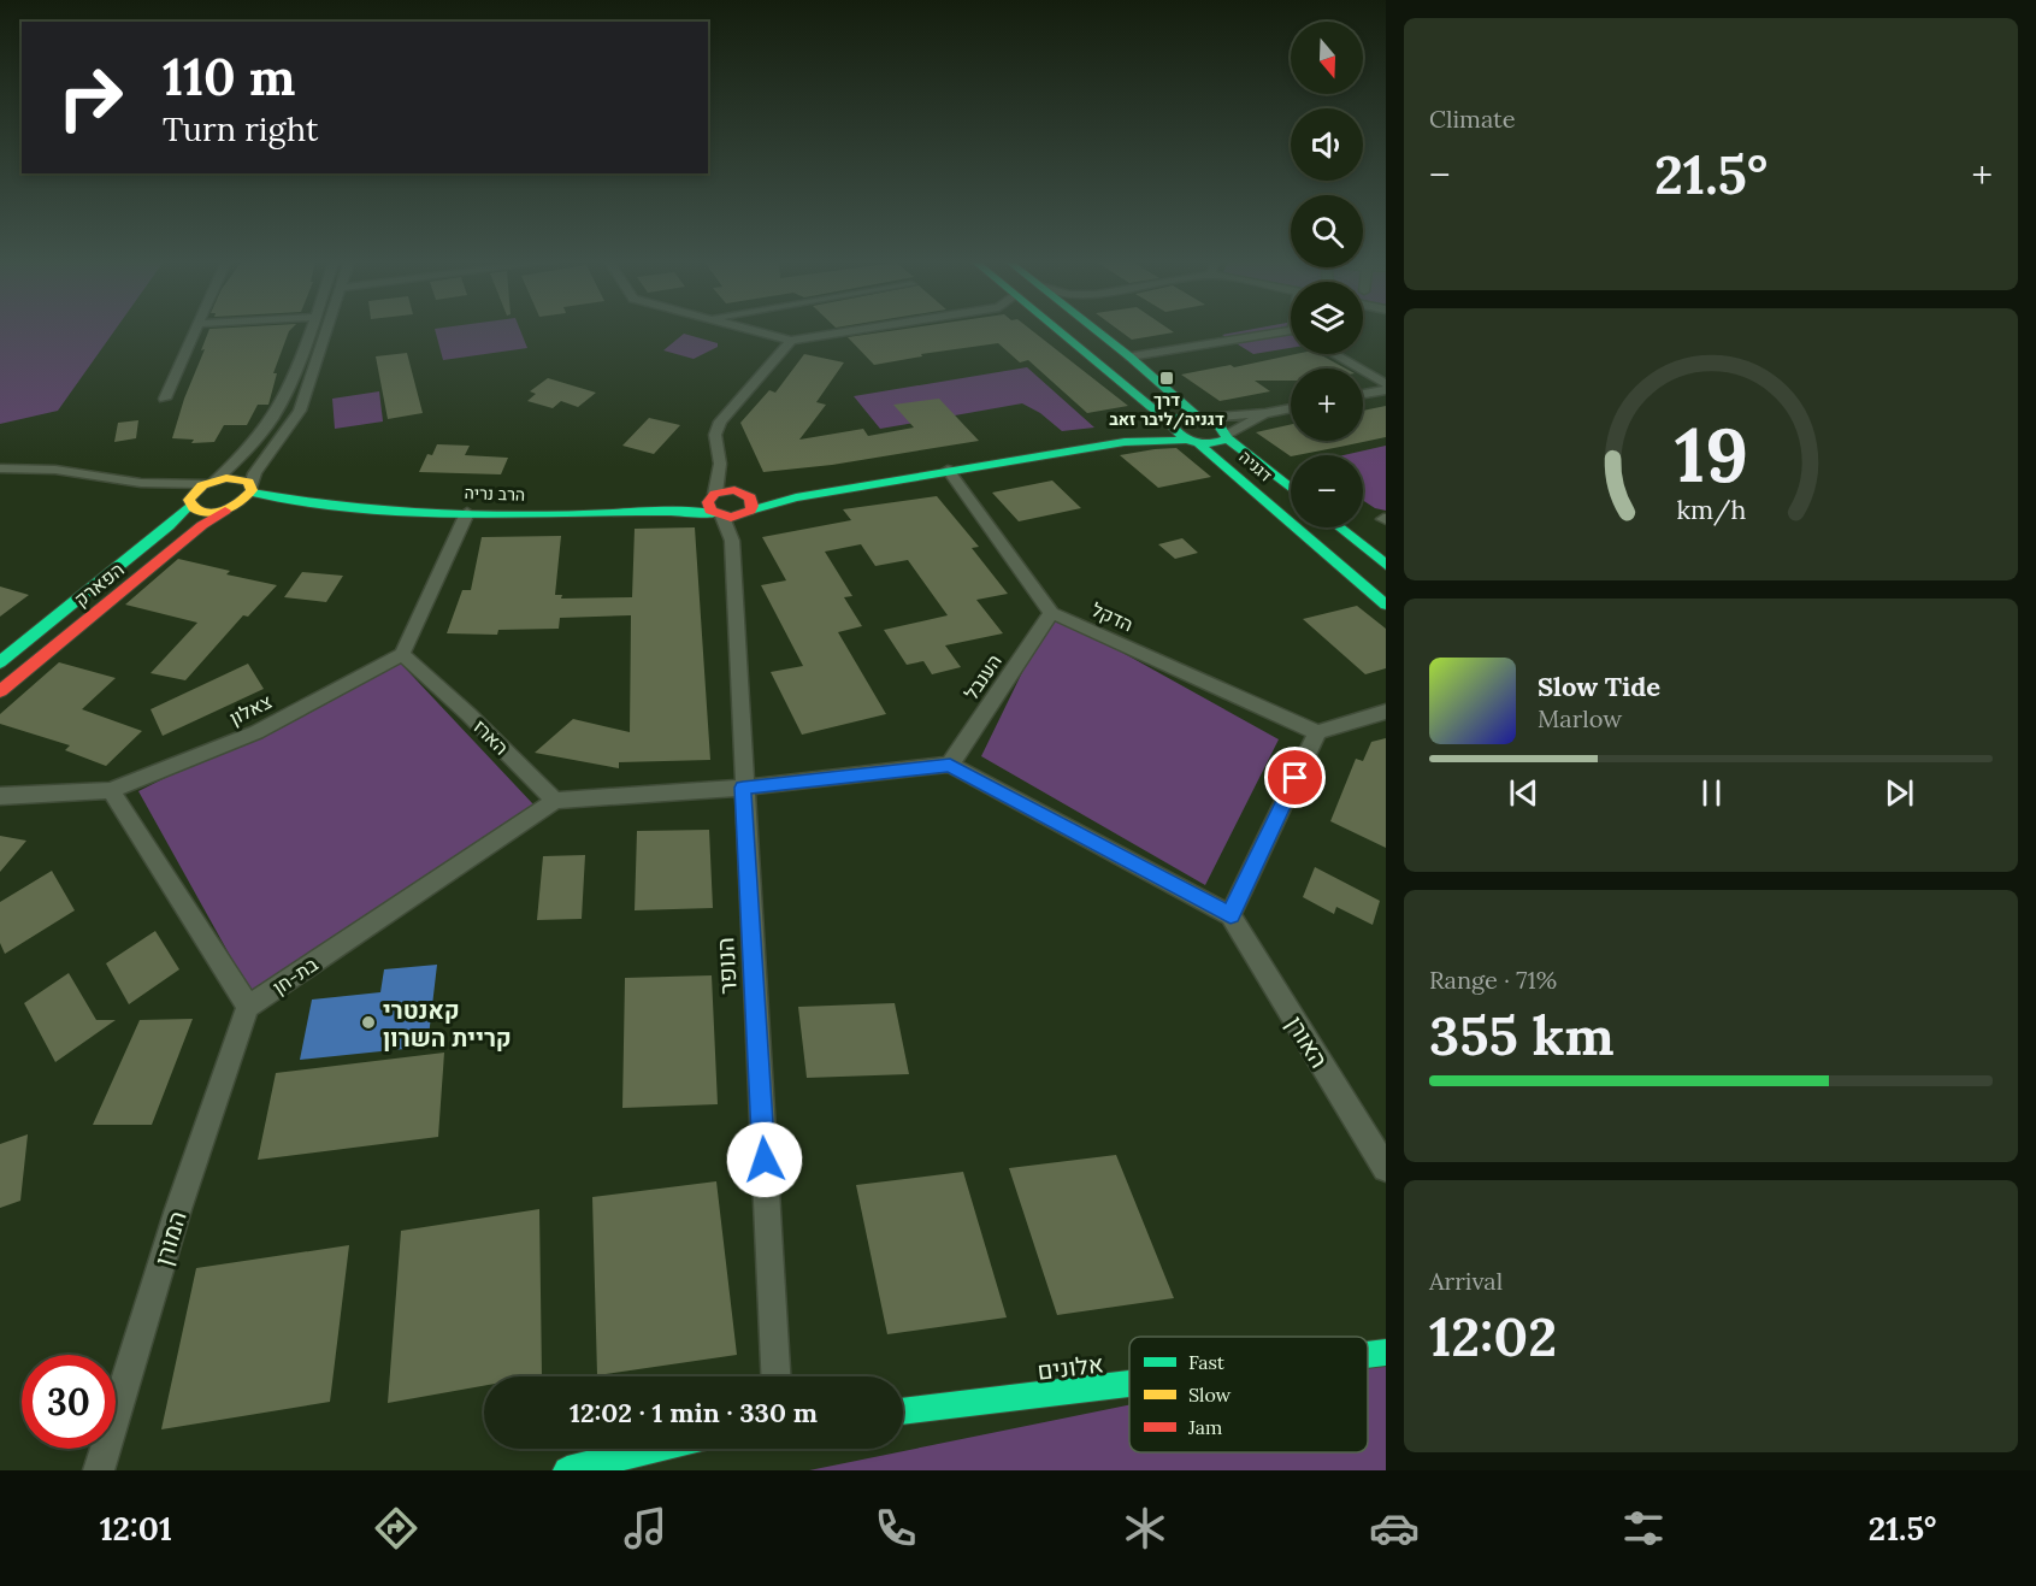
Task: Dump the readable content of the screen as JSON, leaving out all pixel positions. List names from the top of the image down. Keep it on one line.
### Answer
{"streets":{"street":["דגניה","הרב נריה","הפארק","הדקל","הענבל","צאלון","הארז","הנופר","בת-חן","האורן","המורן","אלונים"]},"crossings":[["הרב נריה","הפארק"],["הרב נריה","הנופר"],["הדקל","הענבל"],["צאלון","הארז"],["הארז","בת-חן"],["בת-חן","המורן"]],"places":{"transit":["דרך דגניה/ליבר זאב"],"other":["קאנטרי קריית השרון"]},"legend":["Fast","Slow","Jam"],"north":"bottom","page":{"tile":["Climate",["Range · 71%","355 km"],["Arrival","12:02"]],"map_buttons":["+","−"],"turn":["110 m","Turn right"],"heat":["−","21.5°","+"],"song":["Slow Tide","Marlow"],"limit":"30","trip":"12:02 · 1 min · 330 m","tabs":["12:01","21.5°"],"gauge":["19","km/h"]}}
